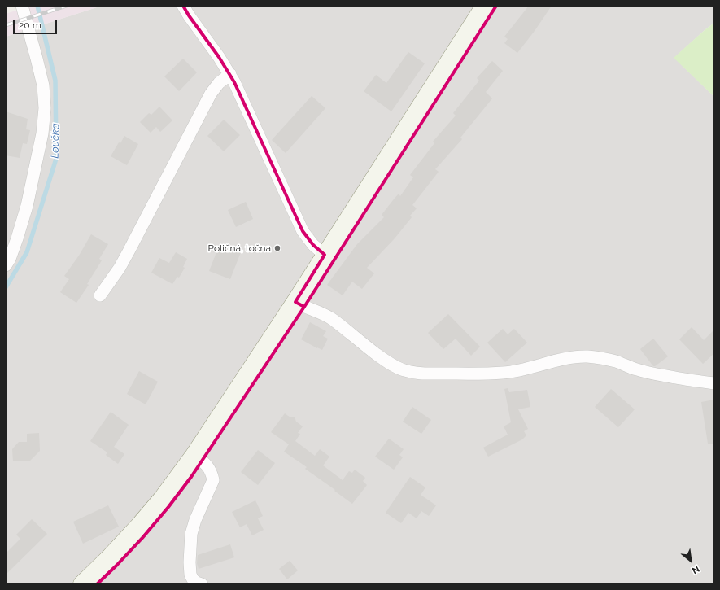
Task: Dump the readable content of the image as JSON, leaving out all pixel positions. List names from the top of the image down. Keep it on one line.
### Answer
{"water":["Loučka"],"places":["Poličná, točna"],"scale_bar":"20 m","north":"bottom right"}
